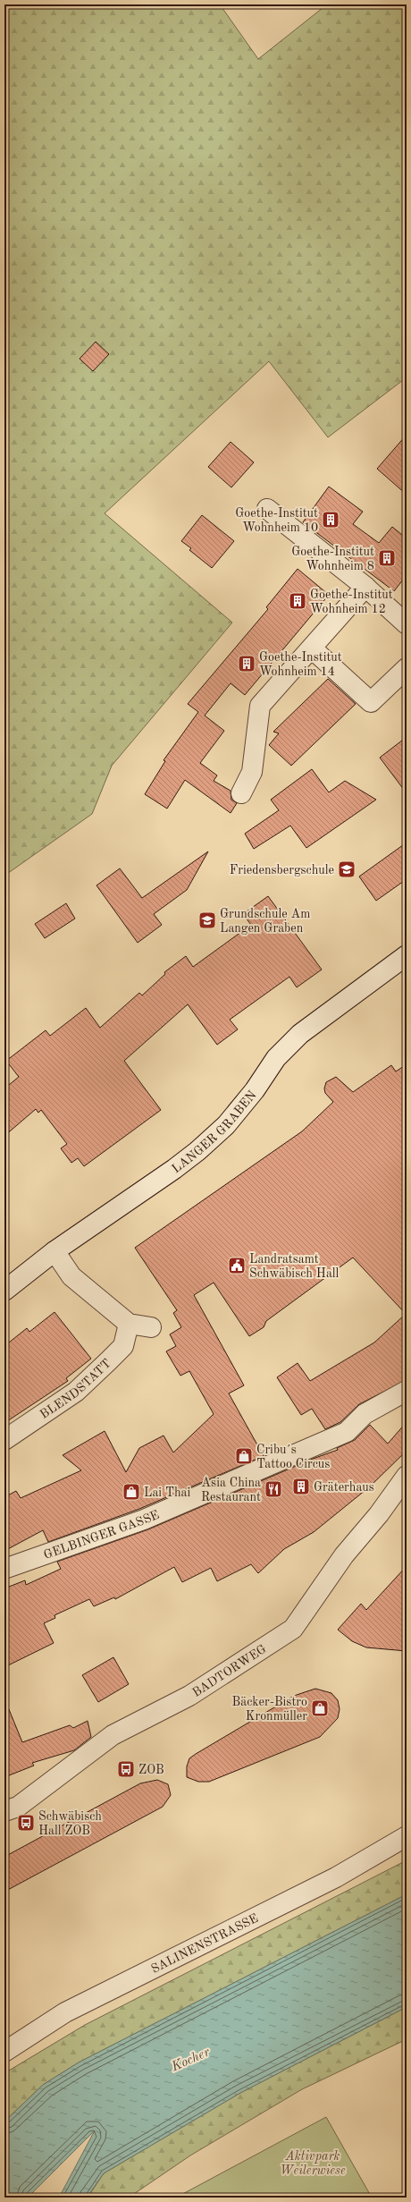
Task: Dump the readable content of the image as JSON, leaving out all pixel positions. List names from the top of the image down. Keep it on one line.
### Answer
{"streets":{"street":["LANGER GRABEN","BLENDSTATT","GELBINGER GASSE","BADTORWEG","SALINENSTRASSE"]},"water":["Kocher"],"parks":["Aktivpark Weilerwiese"],"places":{"building":["Goethe-Institut Wohnheim 10","Goethe-Institut Wohnheim 8","Goethe-Institut Wohnheim 12","Goethe-Institut Wohnheim 14","Gräterhaus"],"school or university":["Friedensbergschule","Grundschule Am Langen Graben"],"public building":["Landratsamt Schwäbisch Hall"],"shop":["Cribu´s Tattoo Circus","Lai Thai","Bäcker-Bistro Kronmüller"],"restaurant":["Asia China Restaurant"],"bus stop":["ZOB","Schwäbisch Hall ZOB"]}}
